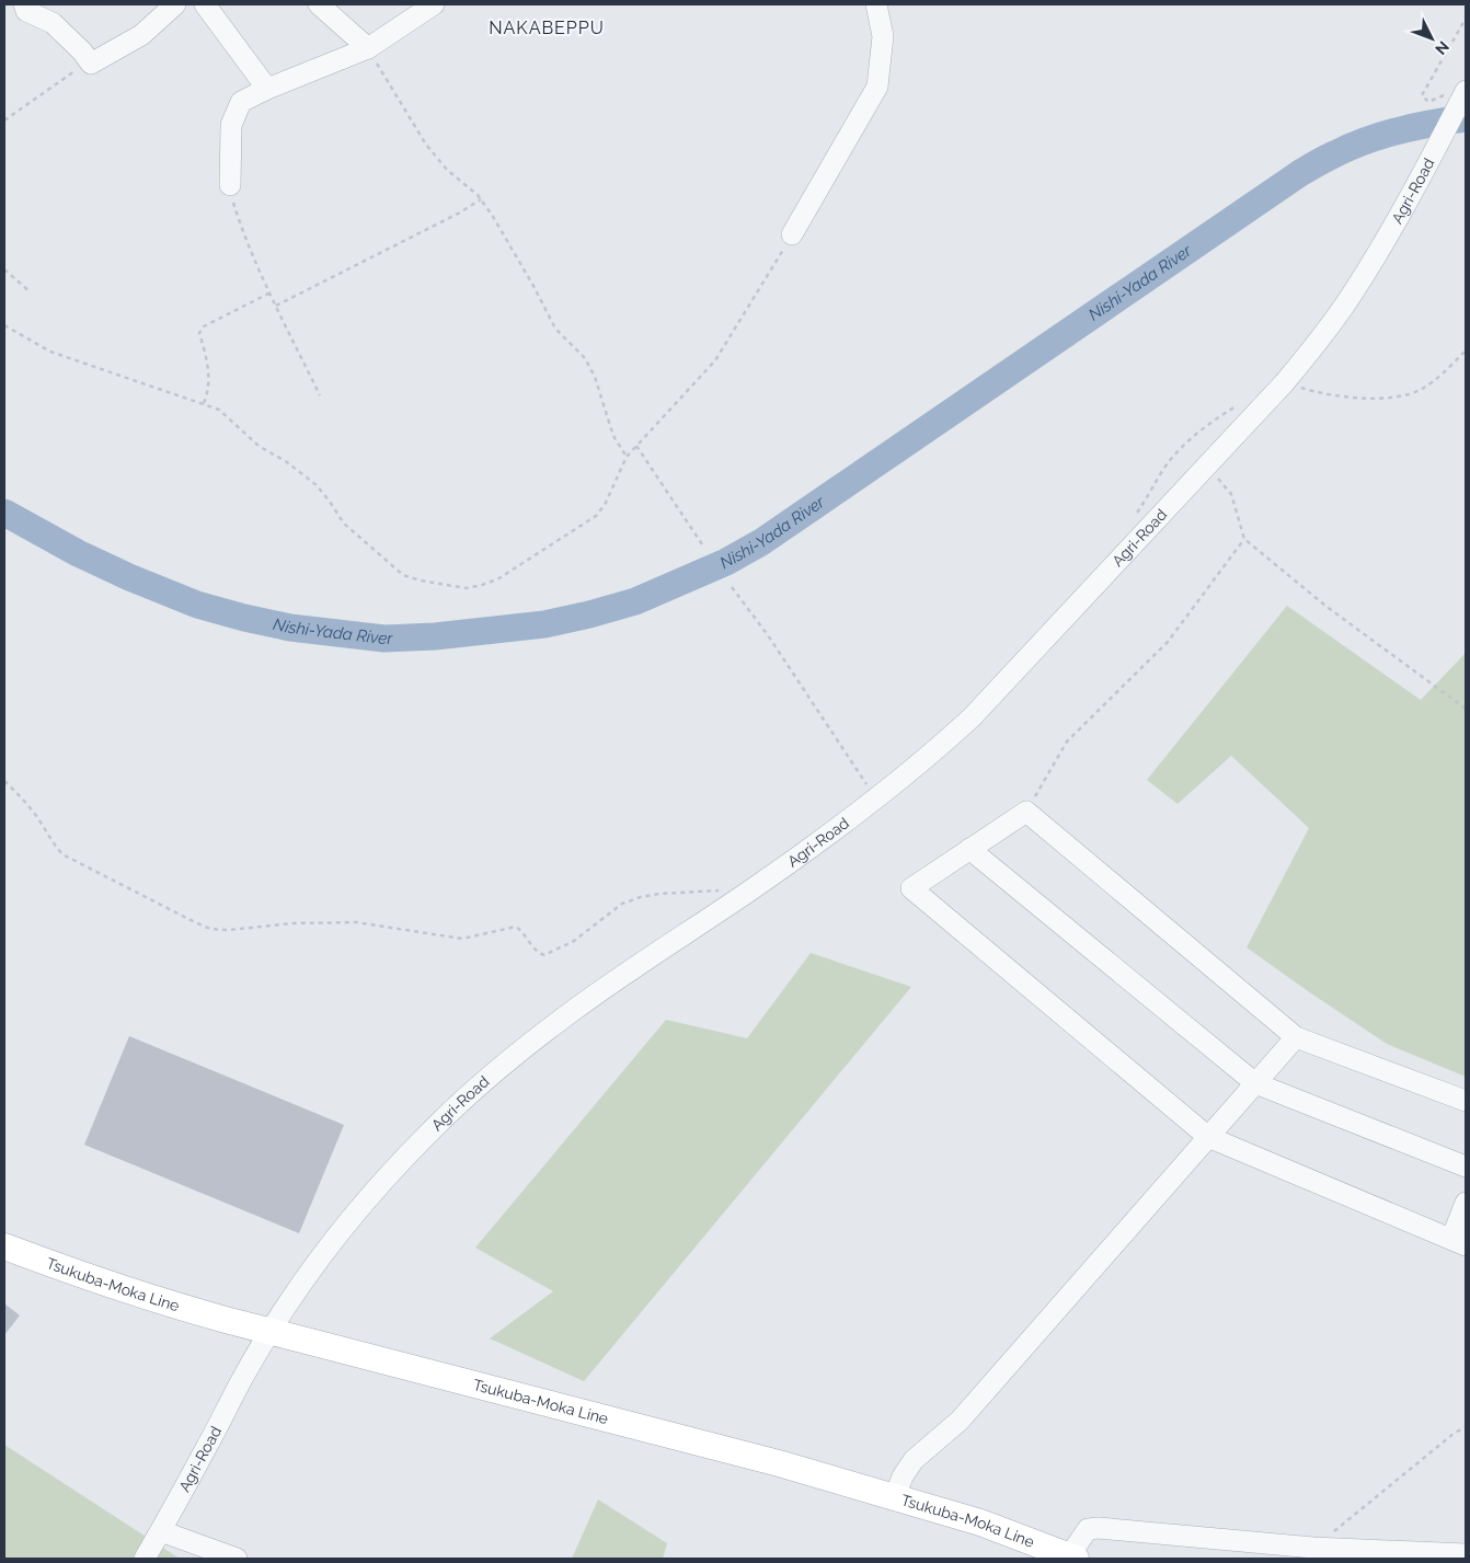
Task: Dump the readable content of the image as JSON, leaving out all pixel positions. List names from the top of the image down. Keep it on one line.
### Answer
{"streets":{"main road":["Tsukuba-Moka Line"],"street":["Agri-Road"]},"crossings":[["Agri-Road","Tsukuba-Moka Line"]],"districts":["NAKABEPPU"],"water":["Nishi-Yada River"],"north":"bottom right"}
